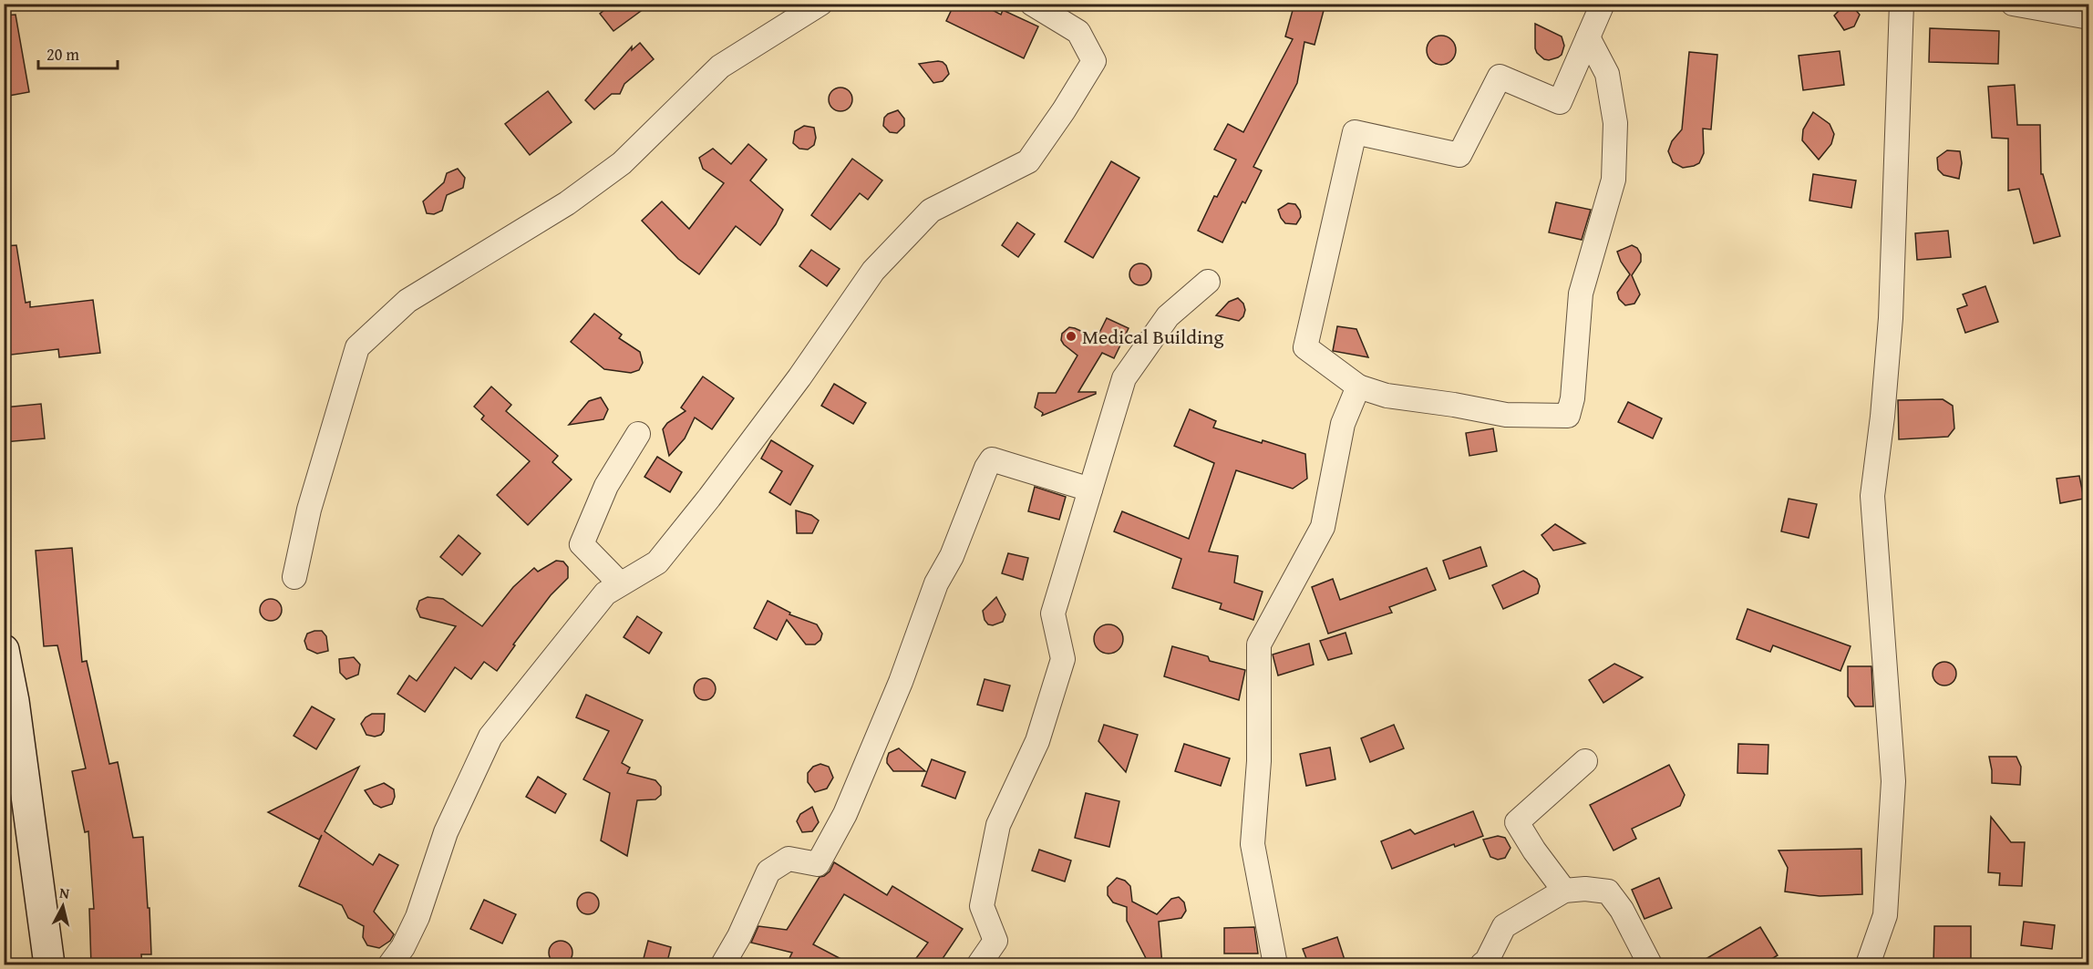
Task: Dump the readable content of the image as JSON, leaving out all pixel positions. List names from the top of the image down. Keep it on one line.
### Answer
{"places":["Medical Building"],"scale_bar":"20 m","north":"top"}
